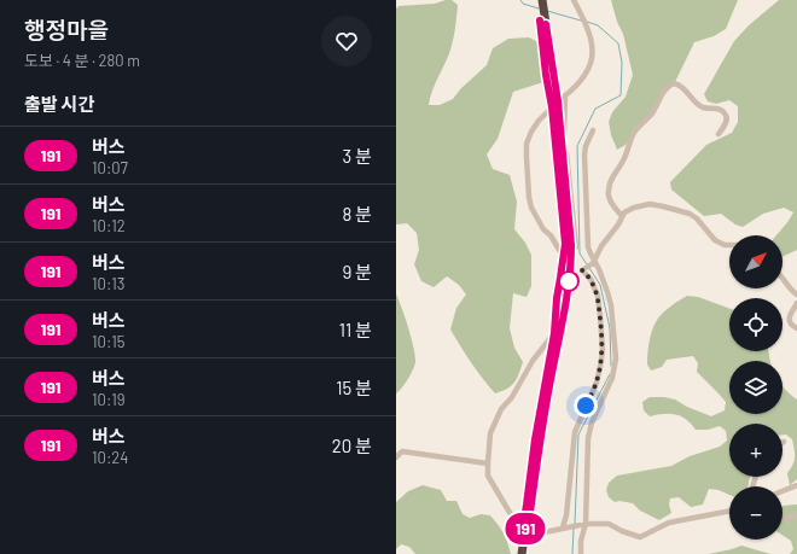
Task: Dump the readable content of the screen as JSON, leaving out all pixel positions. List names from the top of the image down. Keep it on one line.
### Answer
{"lines":["bus line 191"],"north":"top right","page":{"heading":[["행정마을","도보 · 4 분 · 280 m"],"출발 시간"],"on_map":"191","list":[{"mark":"191","name":"버스","note":"10:07","value":"3 분"},{"mark":"191","name":"버스","note":"10:12","value":"8 분"},{"mark":"191","name":"버스","note":"10:13","value":"9 분"},{"mark":"191","name":"버스","note":"10:15","value":"11 분"},{"mark":"191","name":"버스","note":"10:19","value":"15 분"},{"mark":"191","name":"버스","note":"10:24","value":"20 분"}],"map_buttons":["+","−"]}}
